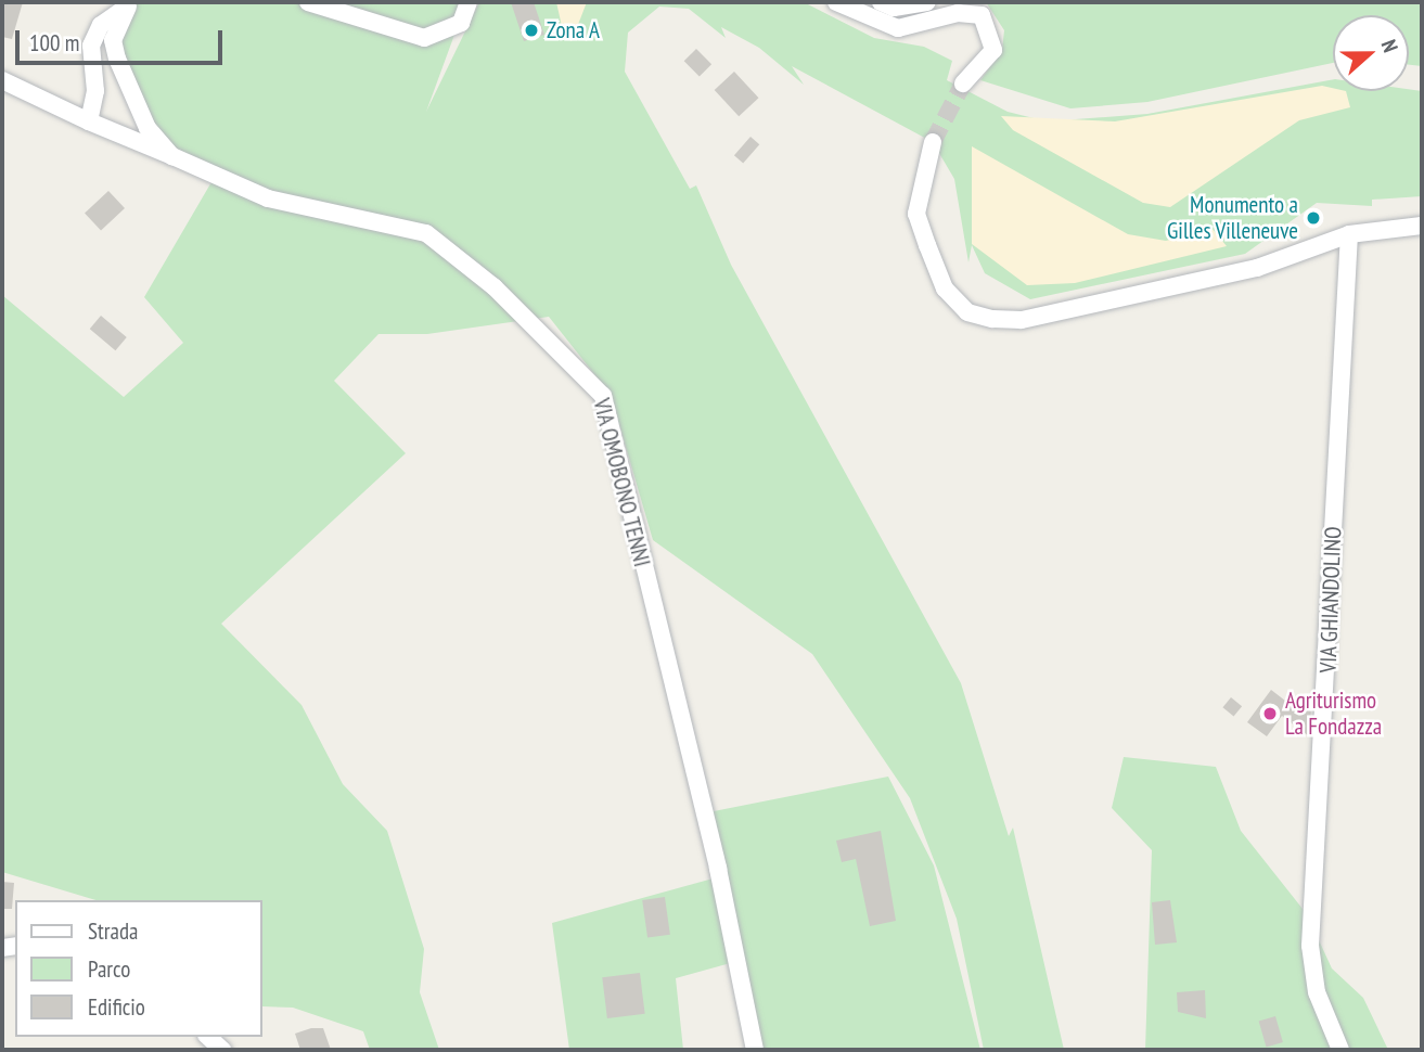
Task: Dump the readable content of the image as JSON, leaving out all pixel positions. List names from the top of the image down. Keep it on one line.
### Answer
{"streets":{"street":["VIA OMOBONO TENNI","VIA GHIANDOLINO"]},"places":["Zona A","Monumento a Gilles Villeneuve","Agriturismo La Fondazza"],"legend":["Strada","Parco","Edificio"],"scale_bar":"100 m","north":"right"}
